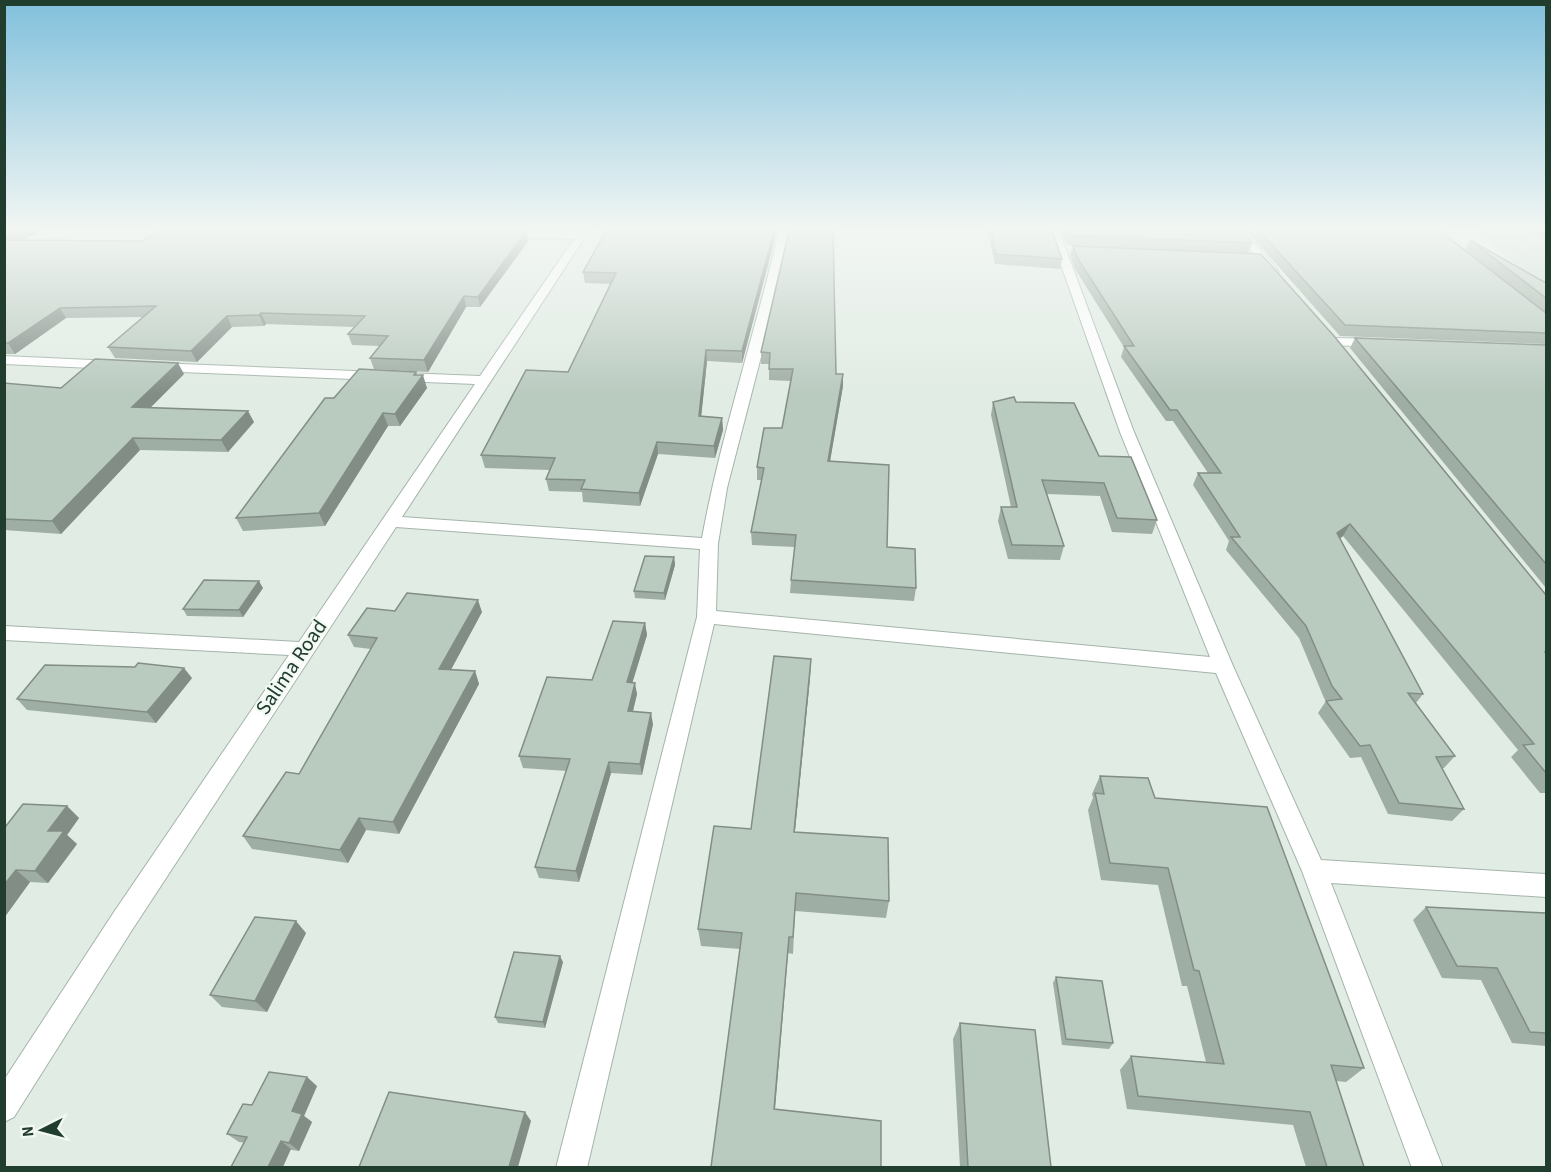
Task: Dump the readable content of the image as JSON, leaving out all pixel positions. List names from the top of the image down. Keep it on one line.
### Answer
{"streets":{"street":["Salima Road"]},"north":"left"}
